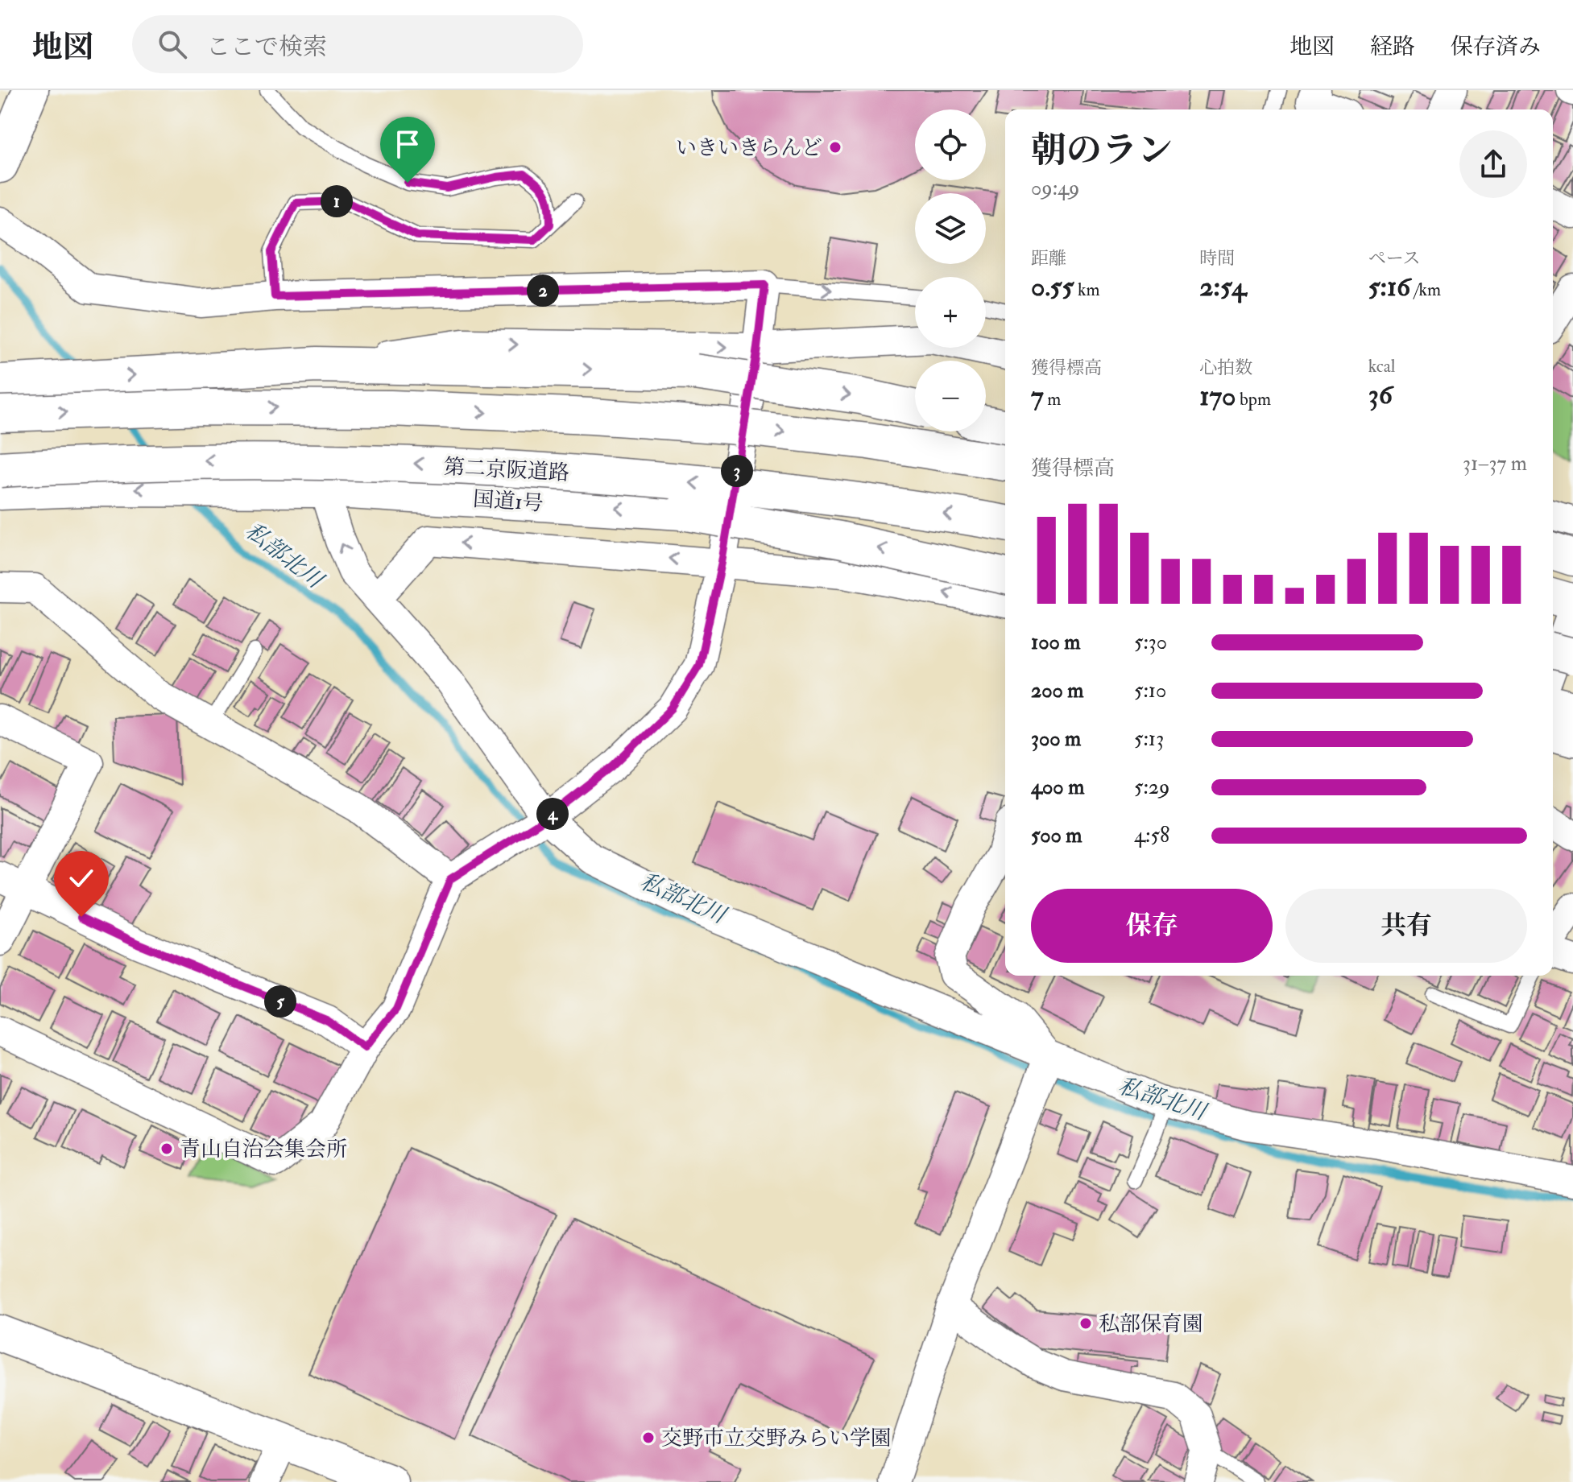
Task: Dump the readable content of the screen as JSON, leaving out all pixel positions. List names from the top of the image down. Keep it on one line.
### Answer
{"streets":{"main road":["第二京阪道路","国道1号"]},"water":["私部北川"],"places":["いきいきらんど","青山自治会集会所","私部保育園","交野市立交野みらい学園"],"page":{"header":"地図","search":"ここで検索","nav":["地図","経路","保存済み"],"map_buttons":["+","−"],"heading":["朝のラン","09:49"],"pins":["1","2","3","4","5"],"stats":[["距離","0.55 km"],["時間","2:54"],["ペース","5:16 /km"],["獲得標高","7 m"],["心拍数","170 bpm"],["kcal","36"]],"chart":["獲得標高","31–37 m"],"list":[{"name":"100 m","note":"5:30"},{"name":"200 m","note":"5:10"},{"name":"300 m","note":"5:13"},{"name":"400 m","note":"5:29"},{"name":"500 m","note":"4:58"}],"buttons":["保存","共有"]}}
